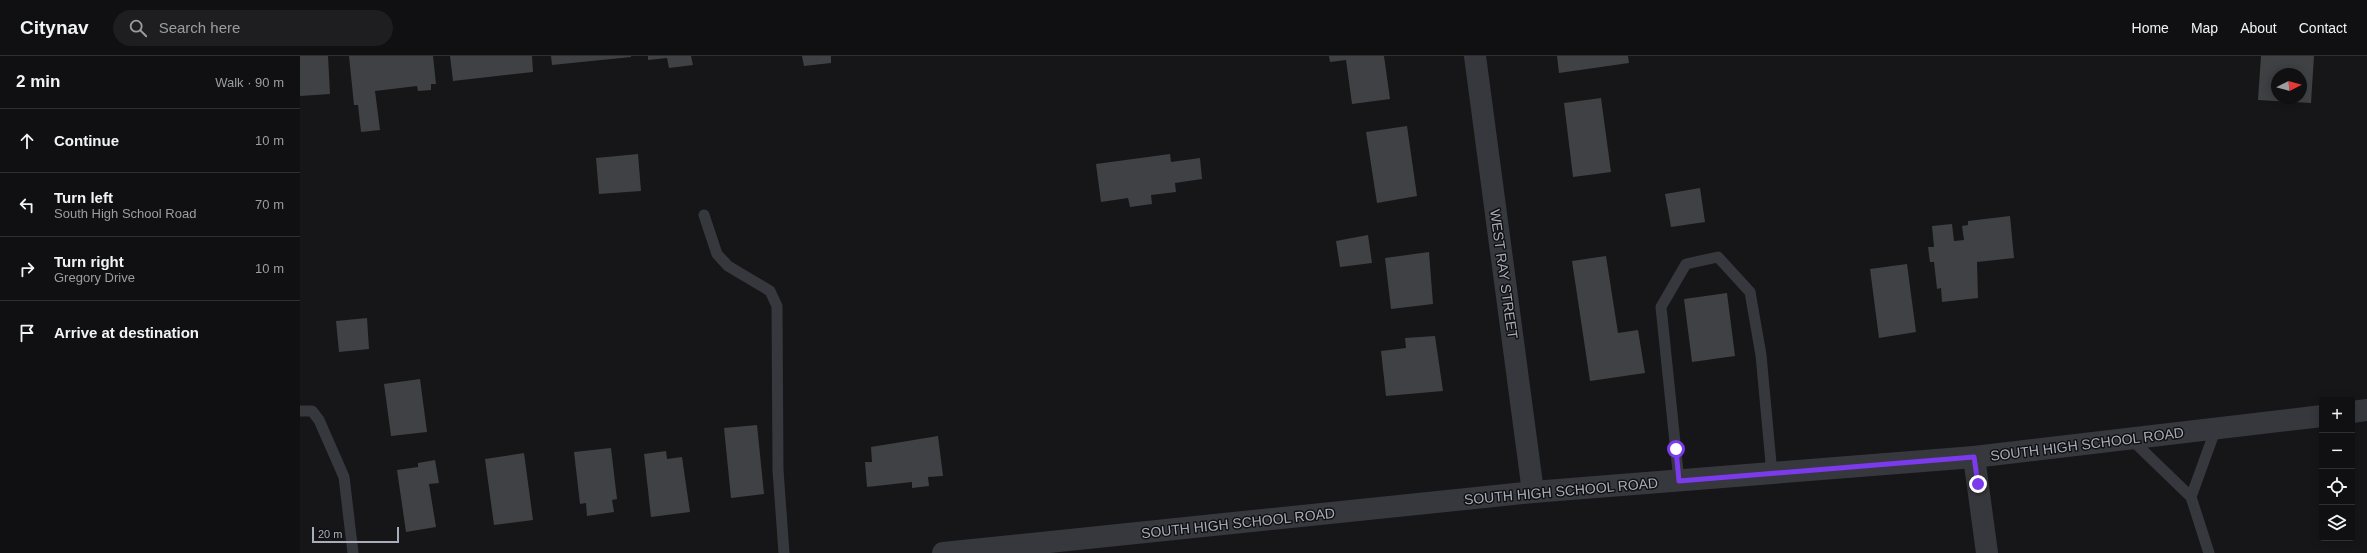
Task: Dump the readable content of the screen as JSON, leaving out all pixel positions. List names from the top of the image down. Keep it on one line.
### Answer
{"streets":{"street":["WEST RAY STREET","SOUTH HIGH SCHOOL ROAD"]},"crossings":[["WEST RAY STREET","SOUTH HIGH SCHOOL ROAD"]],"scale_bar":"20 m","north":"right","page":{"header":"Citynav","search":"Search here","nav":["Home","Map","About","Contact"],"heading":["2 min","Walk · 90 m"],"list":[["Continue","10 m"],["Turn left","South High School Road","70 m"],["Turn right","Gregory Drive","10 m"],"Arrive at destination"],"map_buttons":["+","−"],"scale":"20 m"}}
